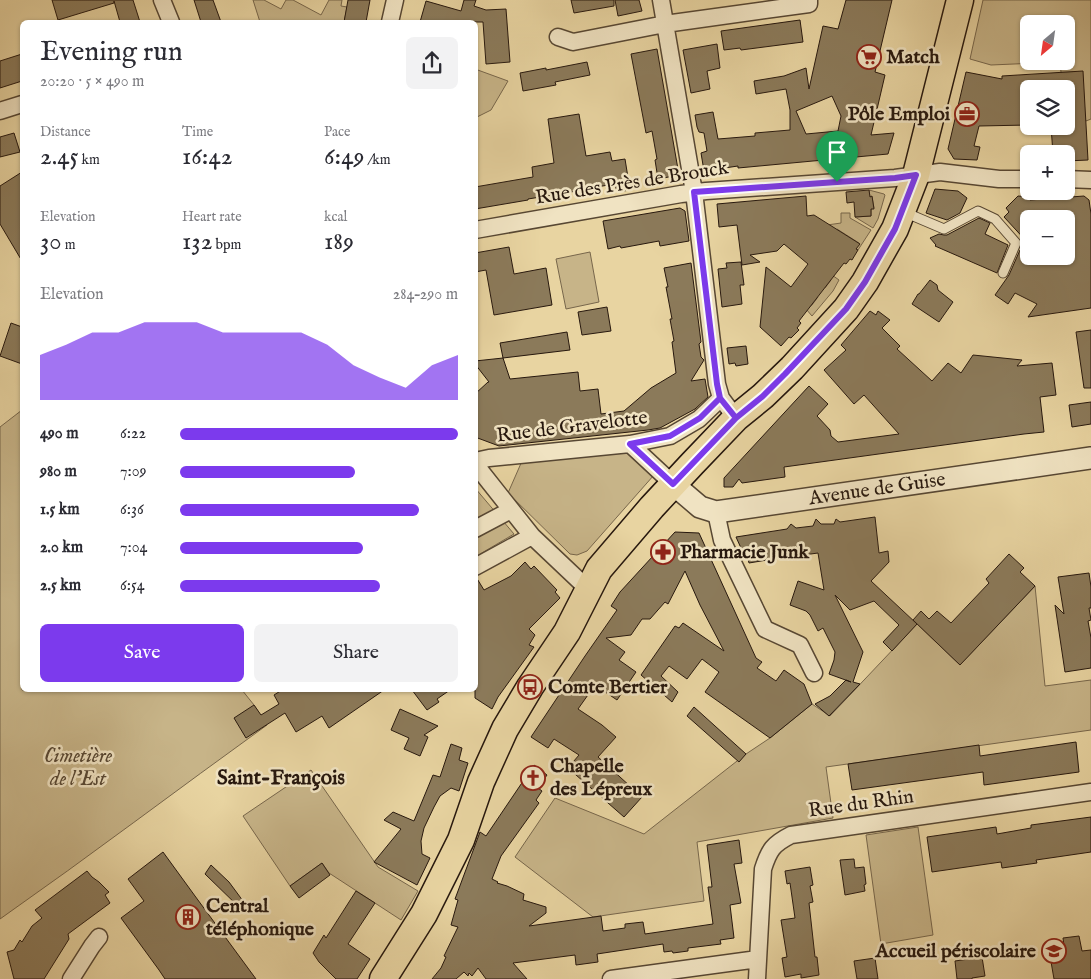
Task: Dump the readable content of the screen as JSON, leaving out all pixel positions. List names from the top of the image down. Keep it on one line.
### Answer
{"streets":{"street":["Rue des Près de Brouck","Rue de Gravelotte","Avenue de Guise","Rue du Rhin"]},"districts":["Saint-François"],"parks":["Cimetière de l'Est"],"places":{"supermarket":["Match"],"office":["Pôle Emploi"],"pharmacy":["Pharmacie Junk"],"bus stop":["Comte Bertier"],"church":["Chapelle des Lépreux"],"building":["Central téléphonique"],"school or university":["Accueil périscolaire"]},"north":"bottom left","page":{"map_buttons":["+","−"],"heading":["Evening run","20:20 · 5 × 490 m"],"stats":[["Distance","2.45 km"],["Time","16:42"],["Pace","6:49 /km"],["Elevation","30 m"],["Heart rate","132 bpm"],["kcal","189"]],"chart":["Elevation","284–290 m"],"list":[{"name":"490 m","note":"6:22"},{"name":"980 m","note":"7:09"},{"name":"1.5 km","note":"6:36"},{"name":"2.0 km","note":"7:04"},{"name":"2.5 km","note":"6:54"}],"buttons":["Save","Share"]}}
